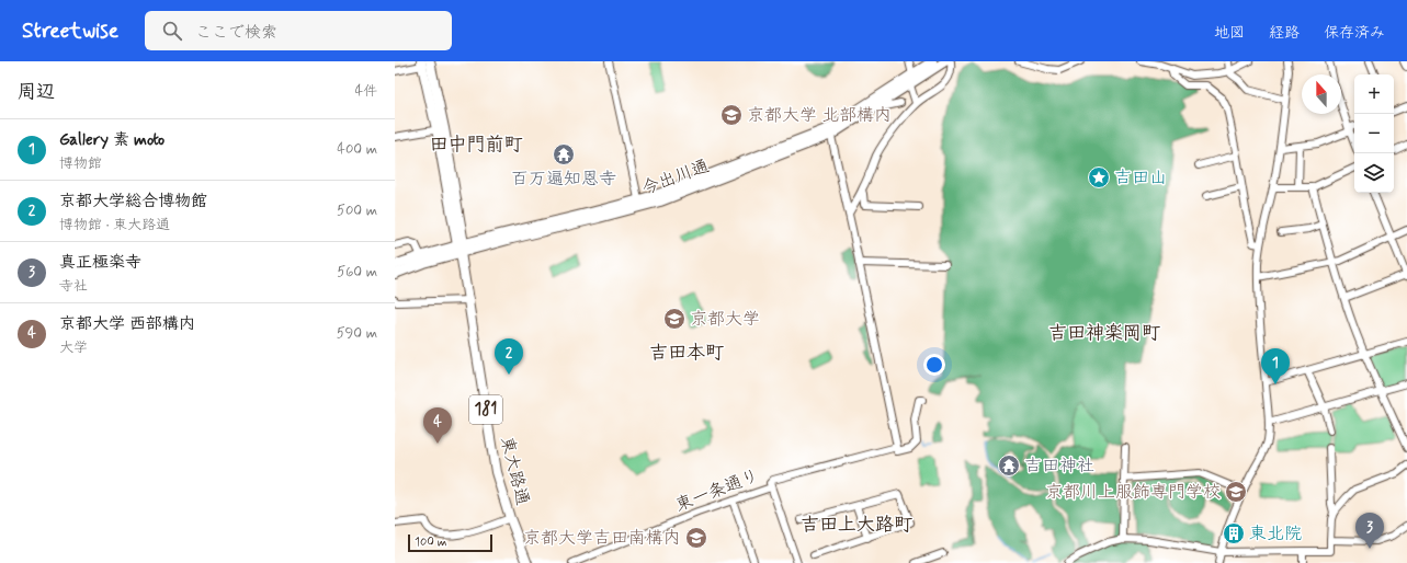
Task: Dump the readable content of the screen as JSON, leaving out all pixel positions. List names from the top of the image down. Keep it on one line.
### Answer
{"streets":{"main road":["今出川通","181","東大路通"],"street":["東一条通り"]},"crossings":[["今出川通","東大路通"]],"districts":["田中門前町","吉田神楽岡町","吉田本町","吉田上大路町"],"places":{"school or university":["京都大学 北部構内","京都大学","京都川上服飾専門学校","京都大学吉田南構内"],"temple":["百万遍知恩寺","吉田神社"],"place":["吉田山"],"building":["東北院"]},"scale_bar":"100 m","north":"top","page":{"header":"Streetwise","search":"ここで検索","nav":["地図","経路","保存済み"],"heading":["周辺","4件"],"map_buttons":["+","−"],"list":[{"mark":"1","name":"Gallery 素 moto","note":"博物館","value":"400 m"},{"mark":"2","name":"京都大学総合博物館","note":"博物館 · 東大路通","value":"500 m"},{"mark":"3","name":"真正極楽寺","note":"寺社","value":"560 m"},{"mark":"4","name":"京都大学 西部構内","note":"大学","value":"590 m"}],"pins":["2","1","4","3"],"scale":"100 m"}}
